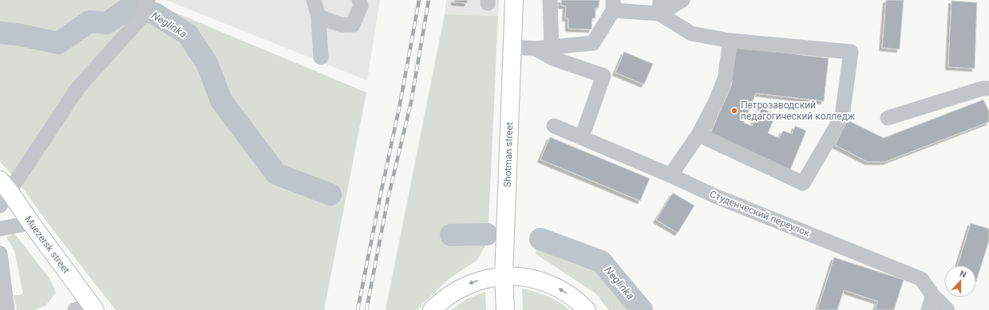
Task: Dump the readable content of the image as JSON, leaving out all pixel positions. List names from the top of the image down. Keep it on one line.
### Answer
{"streets":{"main road":["Shotman street","Muezersk street"],"street":["Студенческий переулок"]},"water":["Neglinka"],"places":["Петрозаводский педагогический колледж"],"north":"top"}
